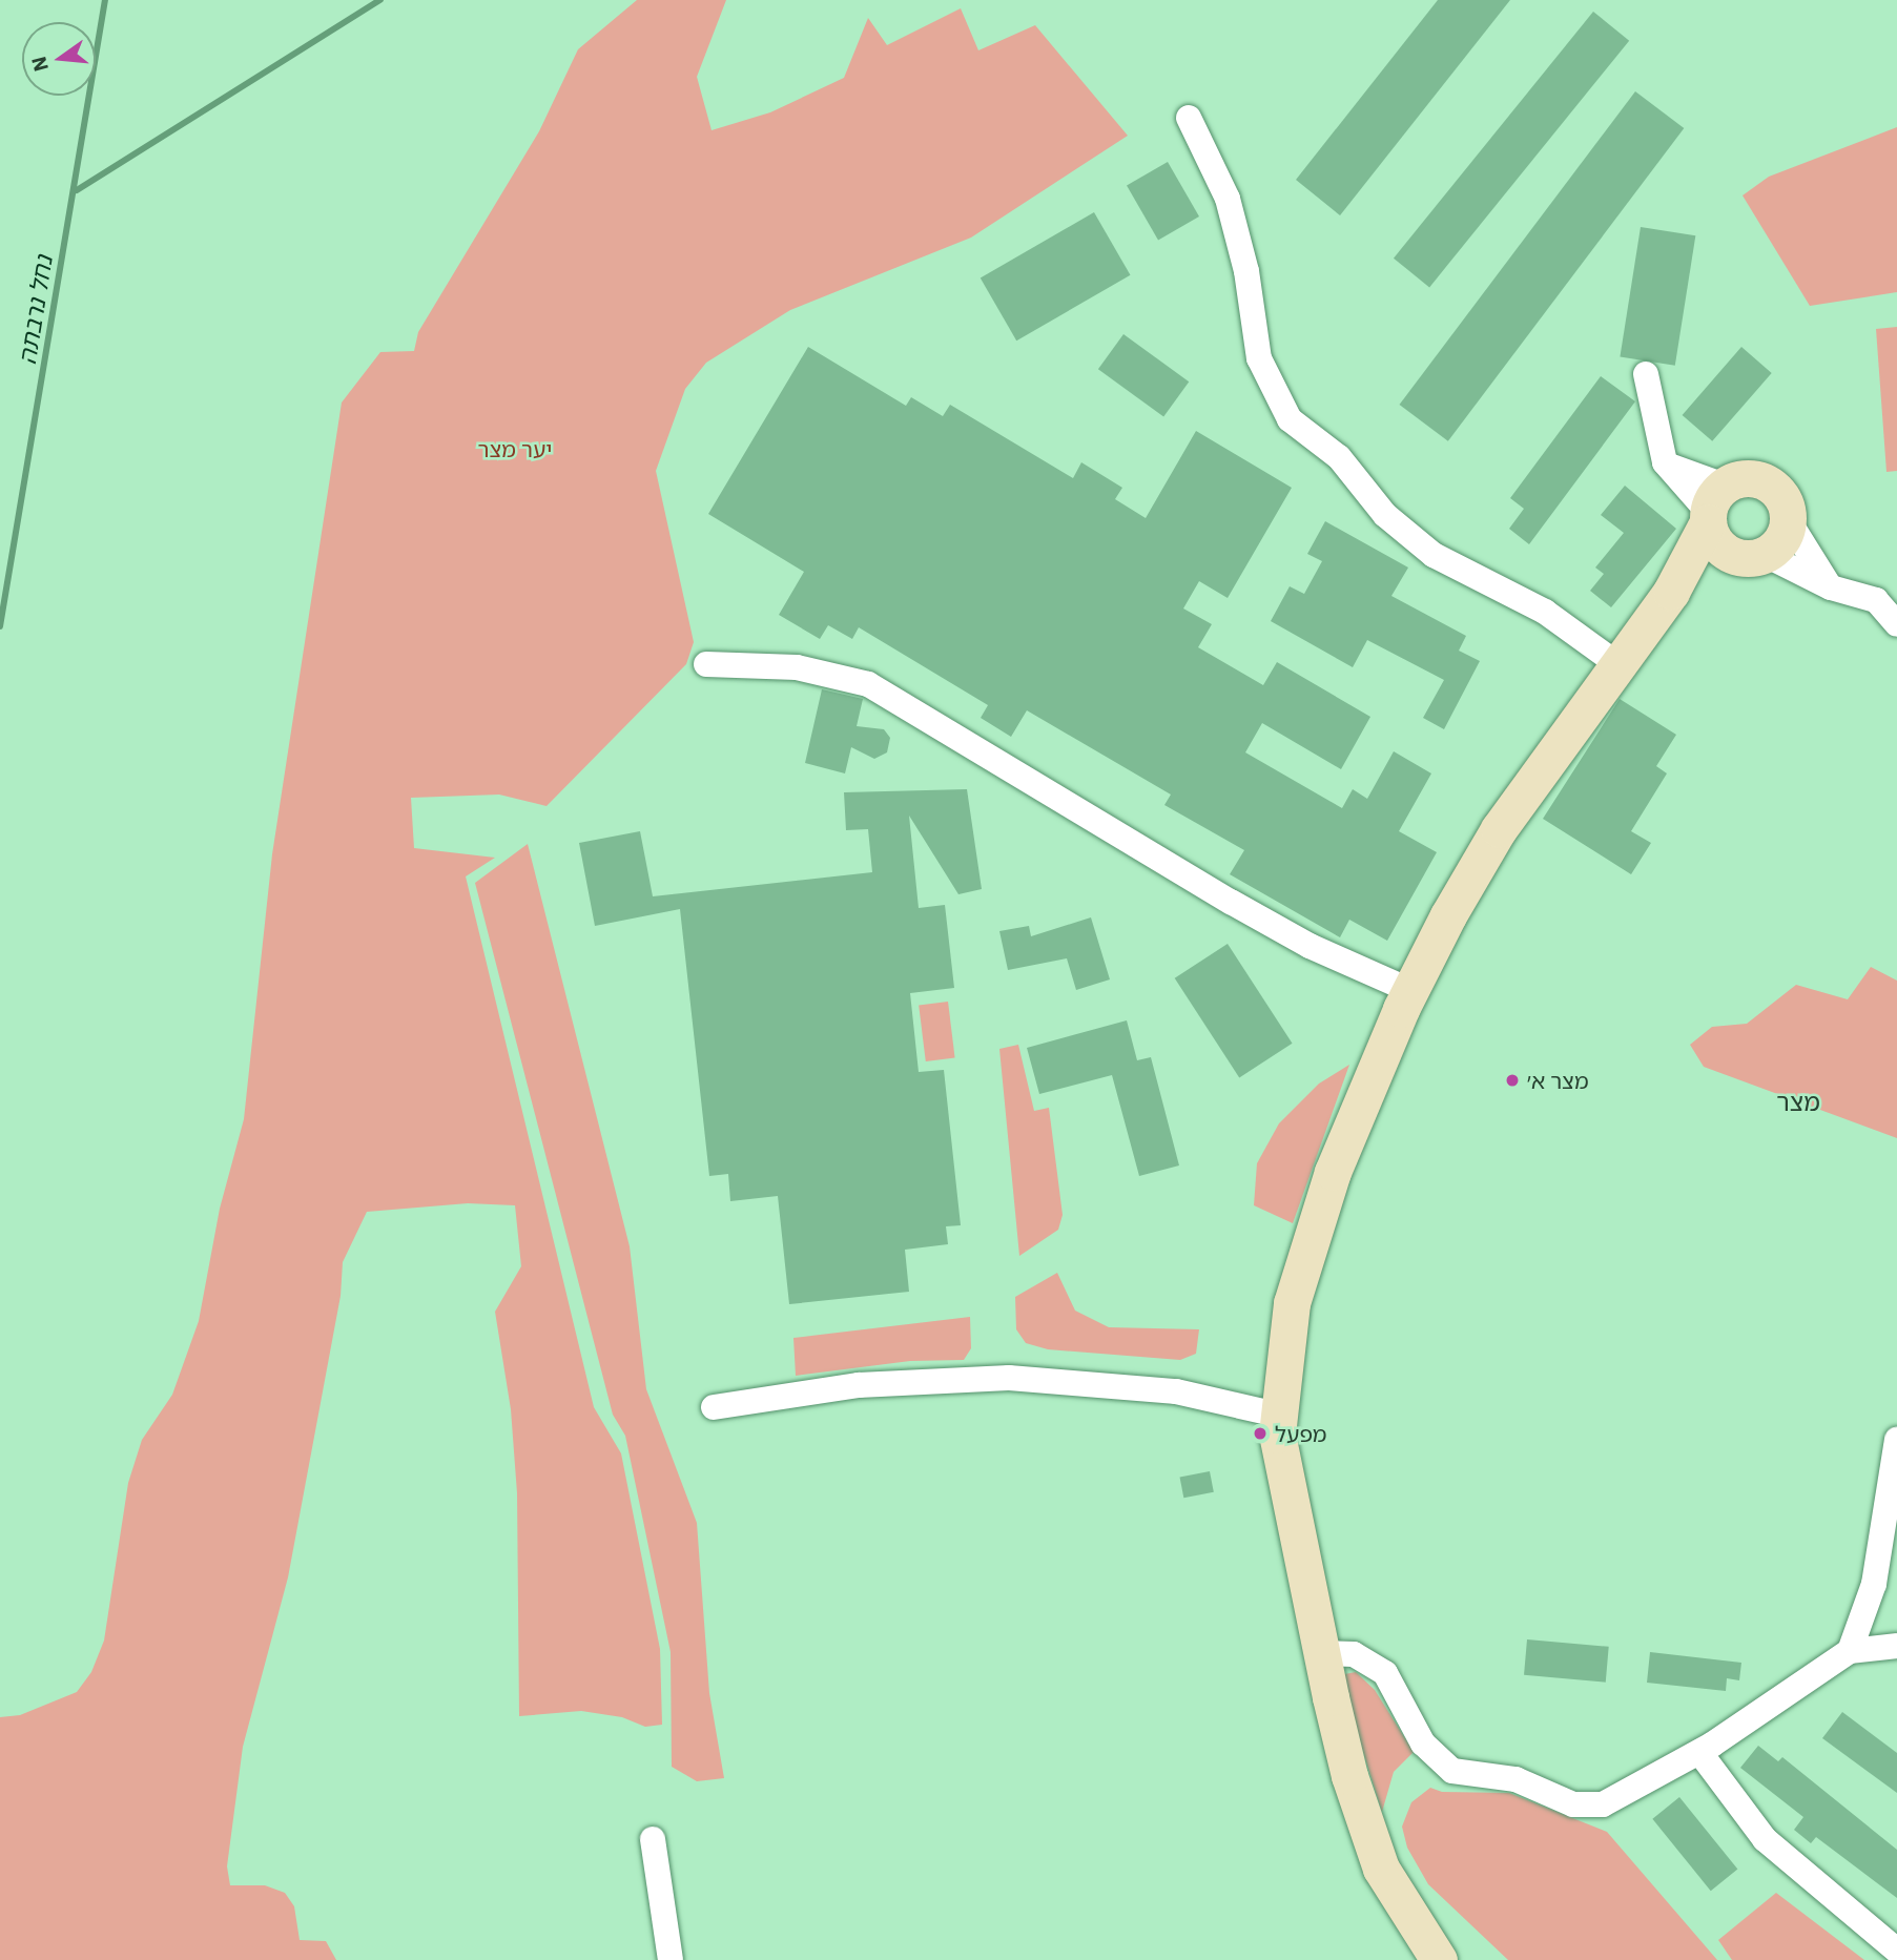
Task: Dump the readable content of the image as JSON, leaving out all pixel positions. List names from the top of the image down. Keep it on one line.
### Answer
{"districts":["מצר"],"water":["נחל נרבתה"],"parks":["יער מצר"],"places":["מצר א׳","מפעל"],"north":"left"}
